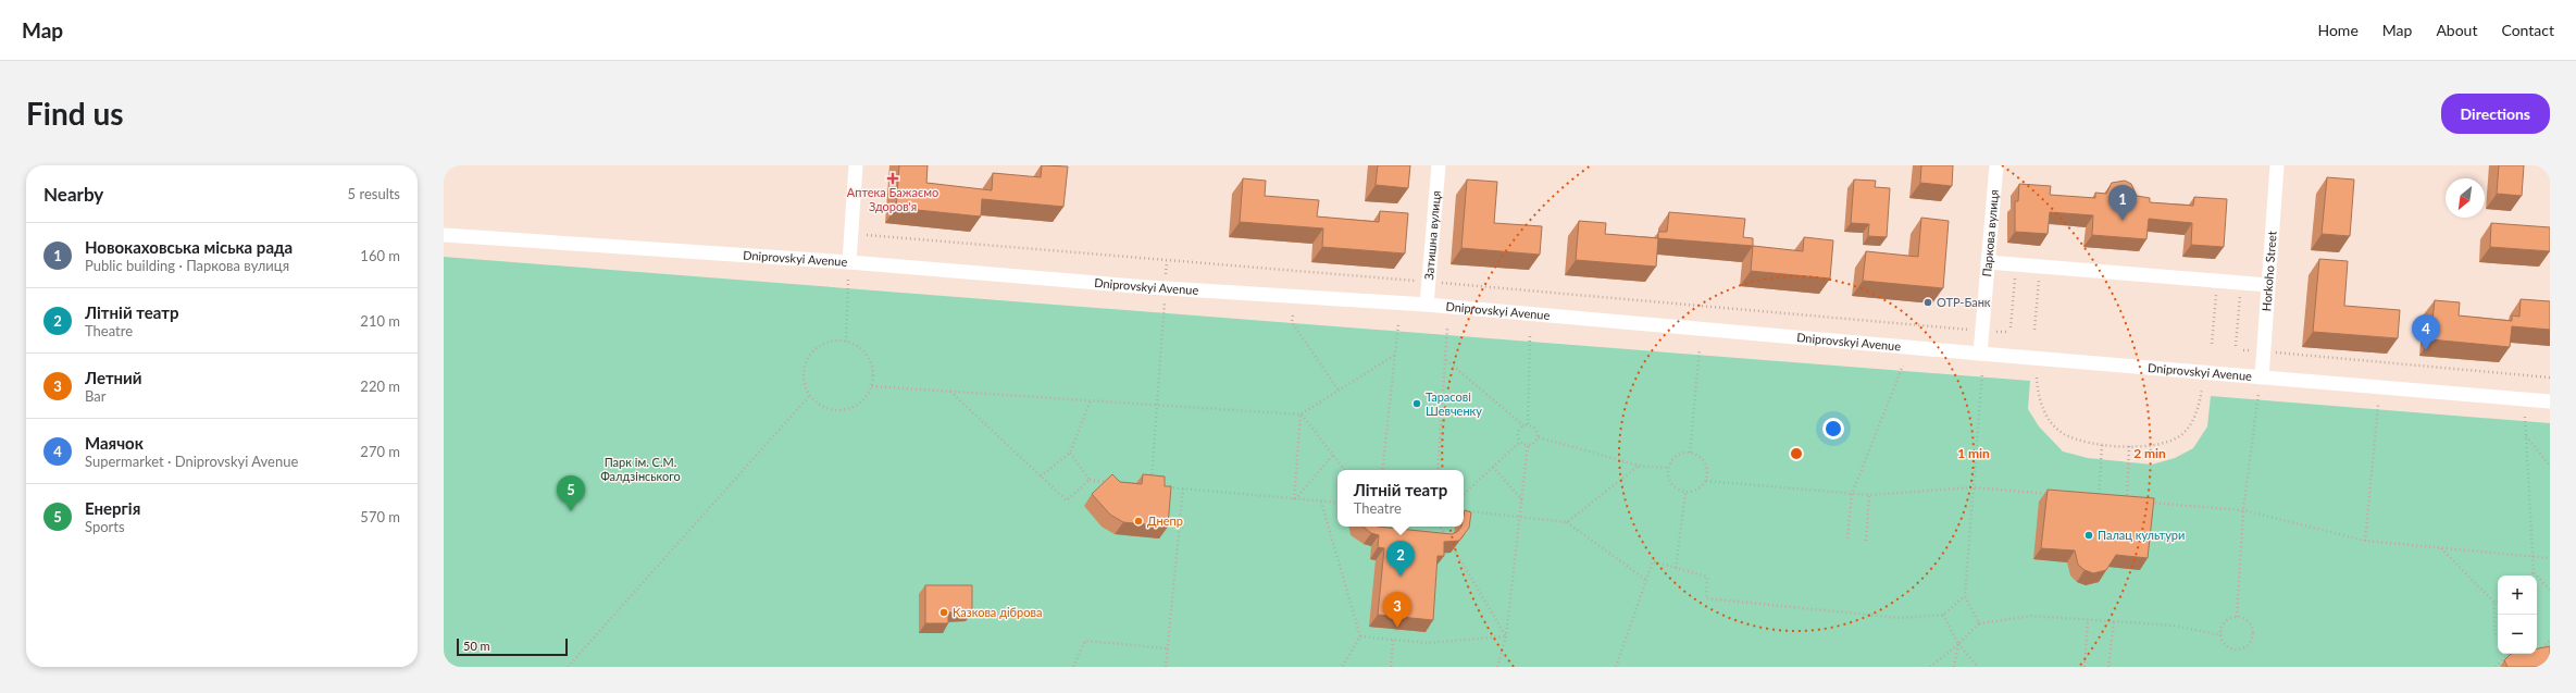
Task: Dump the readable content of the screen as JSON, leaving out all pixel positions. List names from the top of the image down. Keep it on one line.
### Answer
{"streets":{"street":["Паркова вулиця","Затишна вулиця","Dniprovskyi Avenue","Horkoho Street"]},"crossings":[["Паркова вулиця","Dniprovskyi Avenue"],["Затишна вулиця","Dniprovskyi Avenue"],["Dniprovskyi Avenue","Horkoho Street"]],"parks":["Парк ім. С.М. Фалдзінського"],"places":{"health":["Аптека Бажаємо Здоров'я"],"other":["ОТР-Банк","Тарасові Шевченку","Днепр","Палац культури","Казкова дiброва"]},"scale_bar":"50 m","north":"bottom left","page":{"header":"Map","nav":["Home","Map","About","Contact"],"buttons":"Directions","title":"Find us","heading":["Nearby","5 results"],"pins":["1","4","5","2","3"],"list":[{"mark":"1","name":"Новокаховська міська рада","note":"Public building · Паркова вулиця","value":"160 m"},{"mark":"2","name":"Літній театр","note":"Theatre","value":"210 m"},{"mark":"3","name":"Летний","note":"Bar","value":"220 m"},{"mark":"4","name":"Маячок","note":"Supermarket · Dniprovskyi Avenue","value":"270 m"},{"mark":"5","name":"Енергія","note":"Sports","value":"570 m"}],"popup":["Літній театр","Theatre"],"map_buttons":["+","−"],"scale":"50 m"},"rings":["1 min","2 min"]}
